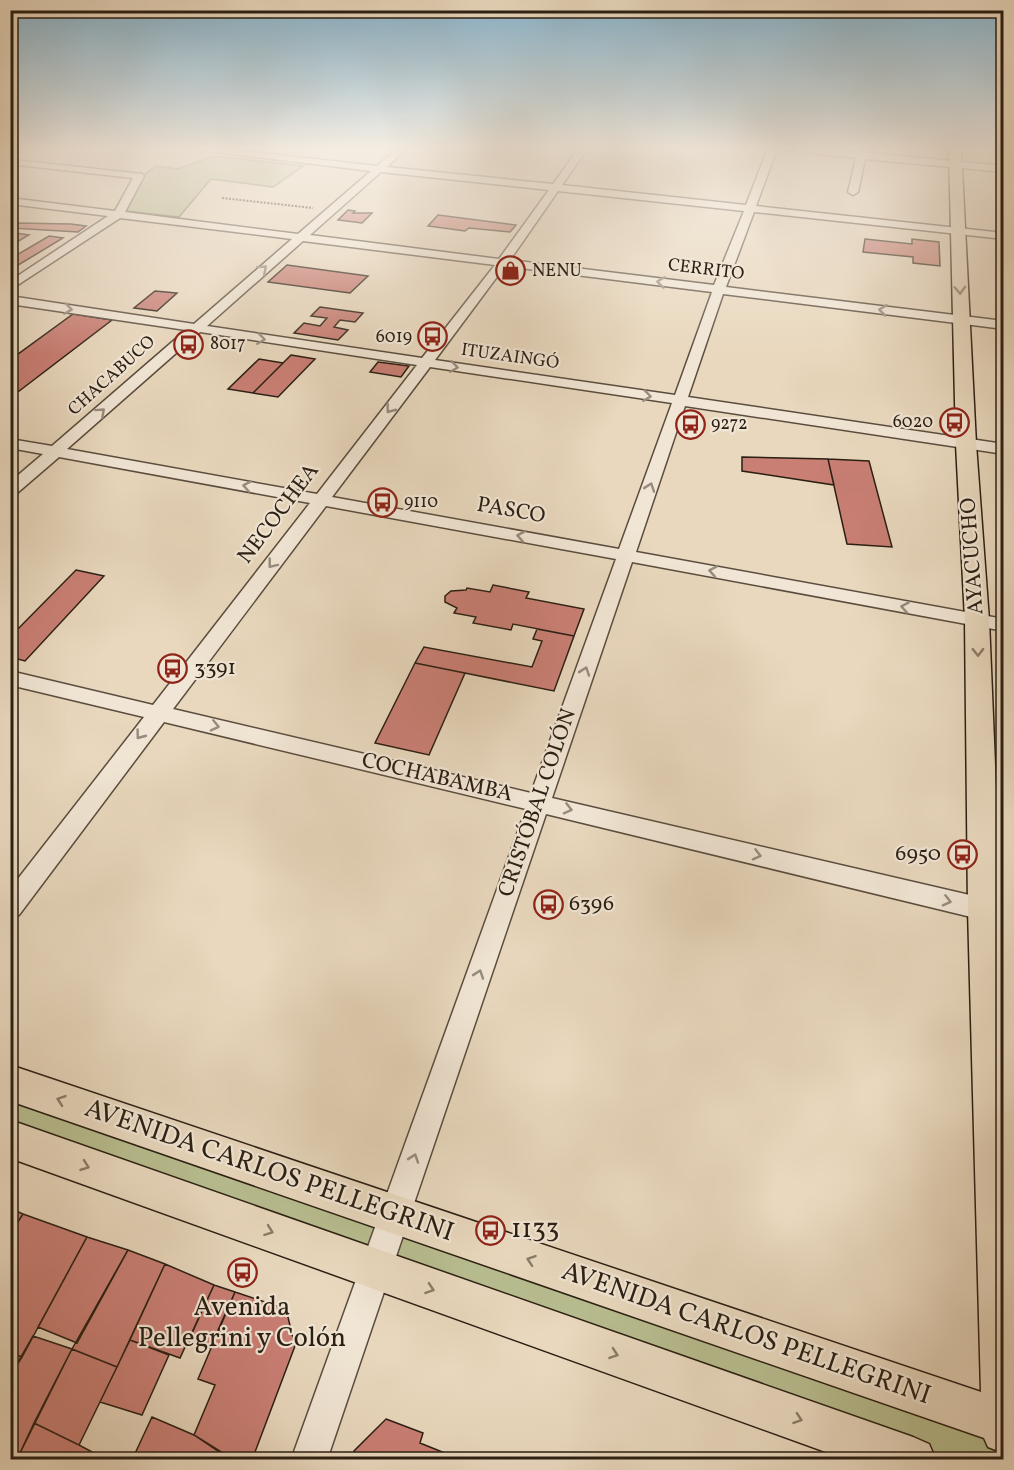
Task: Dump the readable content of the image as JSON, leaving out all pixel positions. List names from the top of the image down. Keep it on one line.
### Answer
{"streets":{"main road":["AYACUCHO","AVENIDA CARLOS PELLEGRINI"],"street":["CERRITO","ITUZAINGÓ","CHACABUCO","PASCO","NECOCHEA","COCHABAMBA","CRISTÓBAL COLÓN"]},"crossings":[["CERRITO","CHACABUCO"],["CERRITO","NECOCHEA"],["CERRITO","AYACUCHO"],["CERRITO","CRISTÓBAL COLÓN"],["ITUZAINGÓ","CHACABUCO"],["ITUZAINGÓ","NECOCHEA"],["ITUZAINGÓ","AYACUCHO"],["ITUZAINGÓ","CRISTÓBAL COLÓN"],["CHACABUCO","PASCO"],["PASCO","NECOCHEA"],["PASCO","AYACUCHO"],["PASCO","CRISTÓBAL COLÓN"],["NECOCHEA","COCHABAMBA"],["AYACUCHO","COCHABAMBA"],["AYACUCHO","AVENIDA CARLOS PELLEGRINI"],["COCHABAMBA","CRISTÓBAL COLÓN"],["CRISTÓBAL COLÓN","AVENIDA CARLOS PELLEGRINI"]],"one_way":["ITUZAINGÓ","PASCO","NECOCHEA","COCHABAMBA","CRISTÓBAL COLÓN"],"places":{"shop":["NENU"],"bus stop":["6019","8017","6020","9272","9110","3391","6950","6396","1133","Avenida Pellegrini y Colón"]}}
